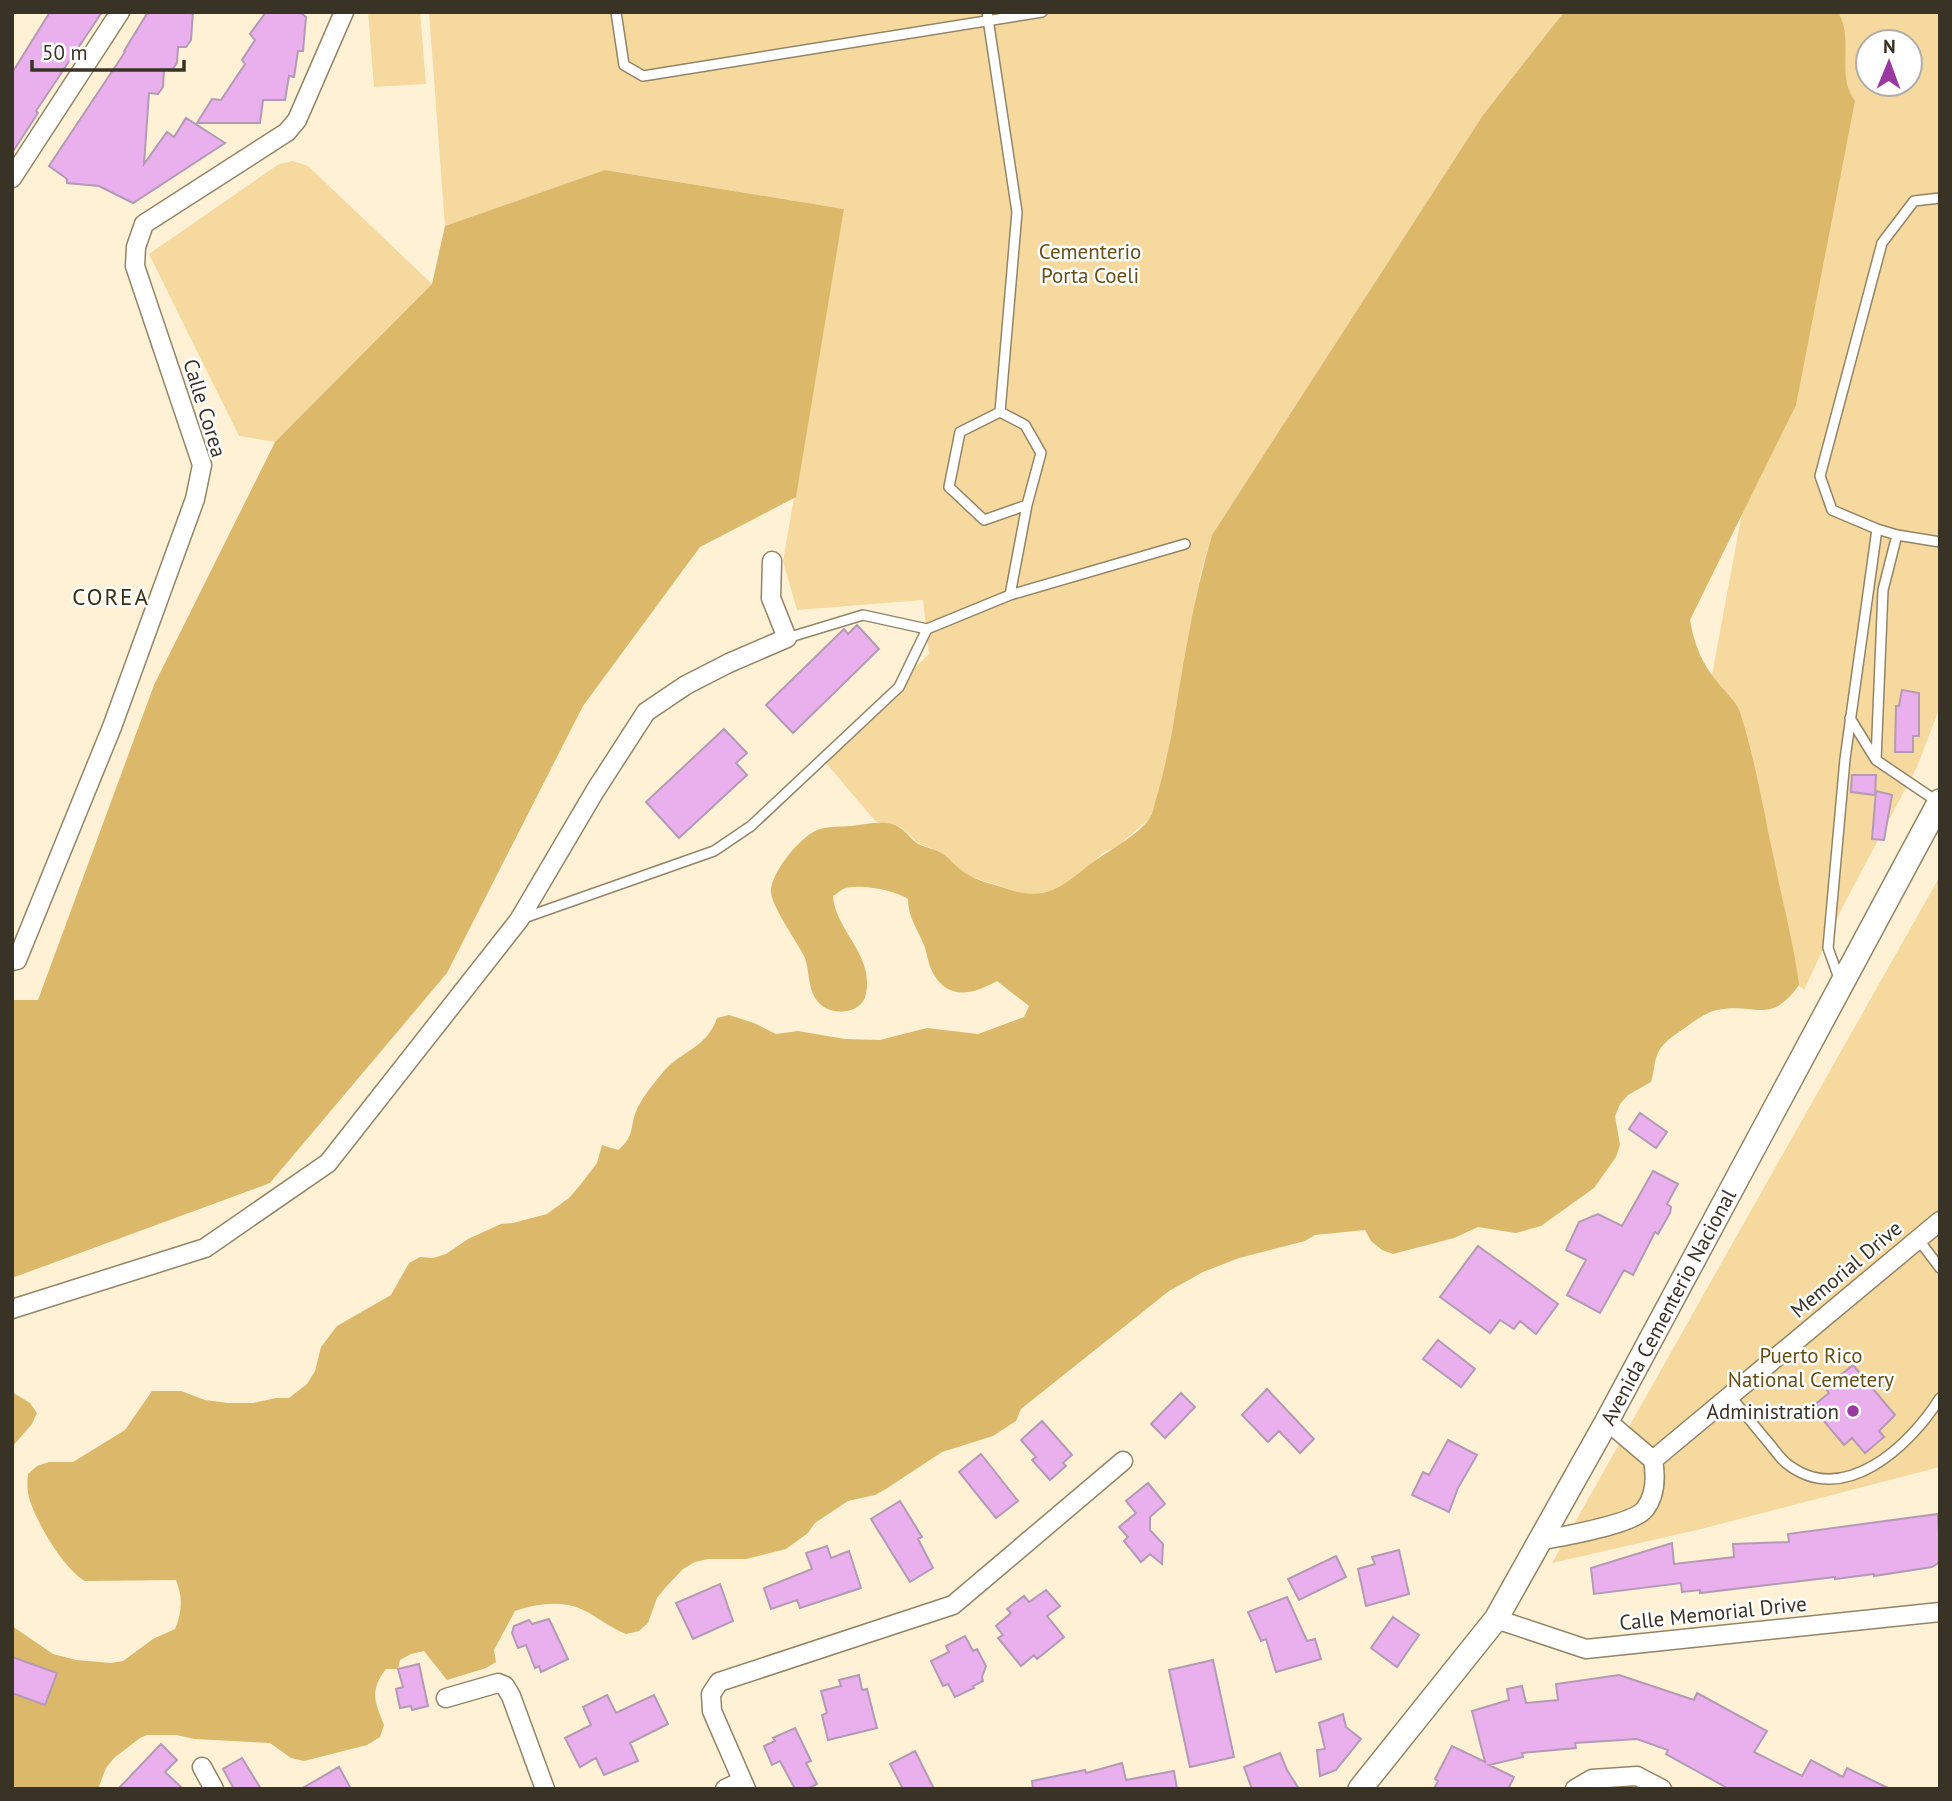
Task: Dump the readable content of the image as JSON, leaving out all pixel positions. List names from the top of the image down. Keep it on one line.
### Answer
{"streets":{"street":["Calle Corea","Memorial Drive","Avenida Cementerio Nacional","Calle Memorial Drive"]},"crossings":[["Avenida Cementerio Nacional","Calle Memorial Drive"]],"districts":["COREA"],"parks":["Cementerio Porta Coeli","Puerto Rico National Cemetery"],"places":["Administration"],"scale_bar":"50 m","north":"top"}
